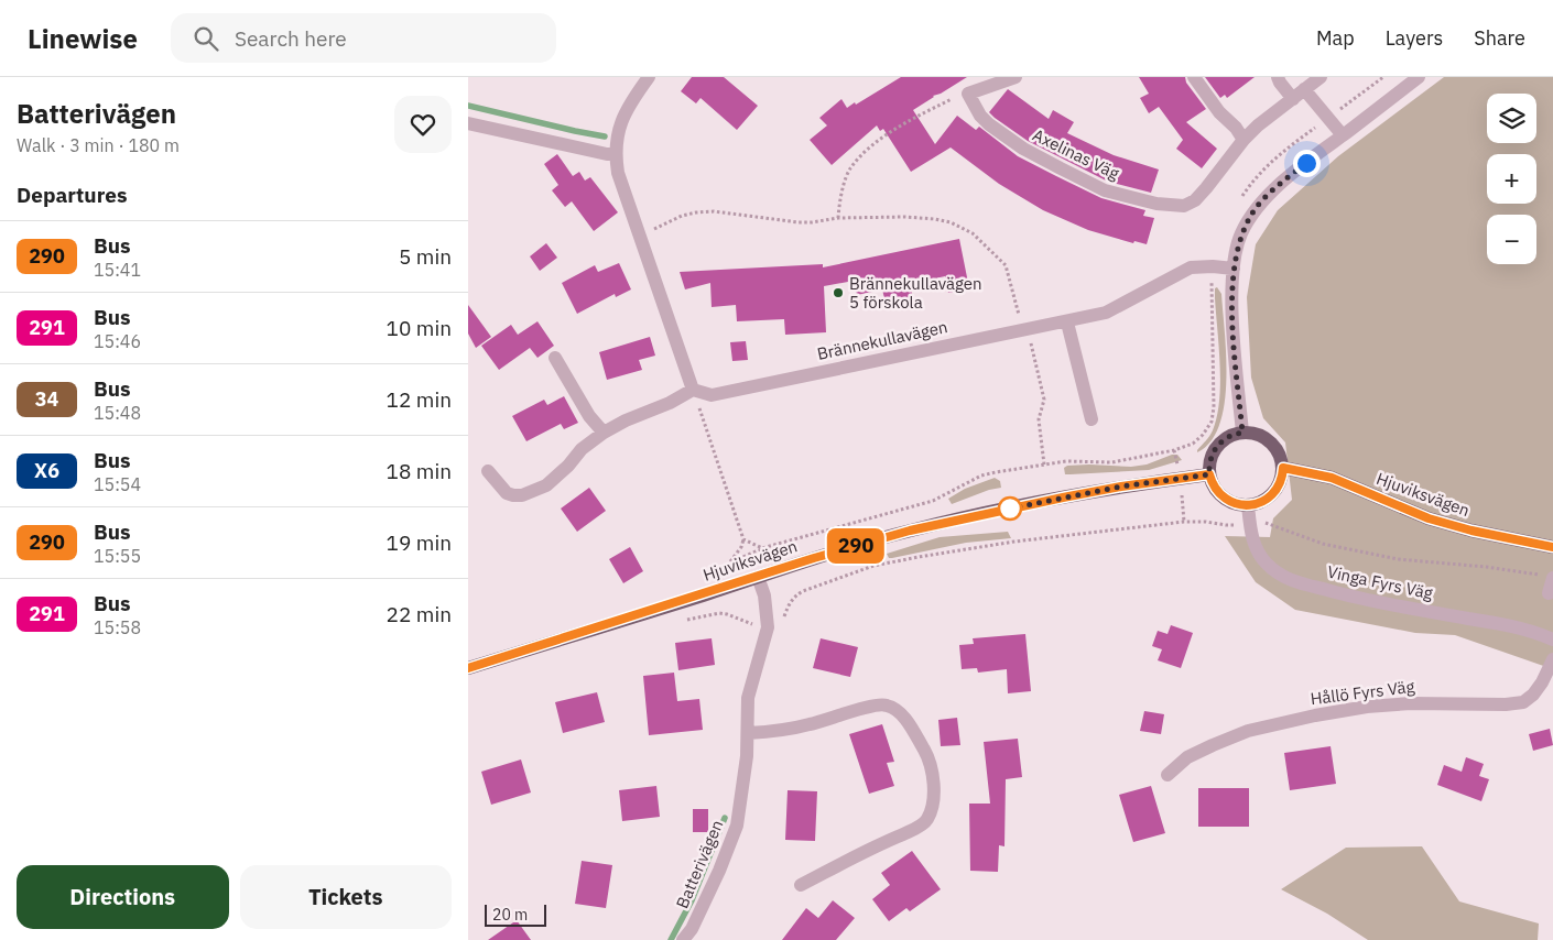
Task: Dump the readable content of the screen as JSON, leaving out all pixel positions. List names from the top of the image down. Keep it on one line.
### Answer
{"streets":{"main road":["Hjuviksvägen"],"street":["Axelinas Väg","Brännekullavägen","Vinga Fyrs Väg","Hållö Fyrs Väg","Batterivägen"]},"crossings":[["Hjuviksvägen","Vinga Fyrs Väg"],["Hjuviksvägen","Batterivägen"]],"places":["Brännekullavägen 5 förskola"],"lines":["bus line 290"],"scale_bar":"20 m","page":{"header":"Linewise","search":"Search here","nav":["Map","Layers","Share"],"heading":[["Batterivägen","Walk · 3 min · 180 m"],"Departures"],"on_map":"290","map_buttons":["+","−"],"list":[{"mark":"290","name":"Bus","note":"15:41","value":"5 min"},{"mark":"291","name":"Bus","note":"15:46","value":"10 min"},{"mark":"34","name":"Bus","note":"15:48","value":"12 min"},{"mark":"X6","name":"Bus","note":"15:54","value":"18 min"},{"mark":"290","name":"Bus","note":"15:55","value":"19 min"},{"mark":"291","name":"Bus","note":"15:58","value":"22 min"}],"buttons":["Directions","Tickets"],"scale":"20 m"}}
